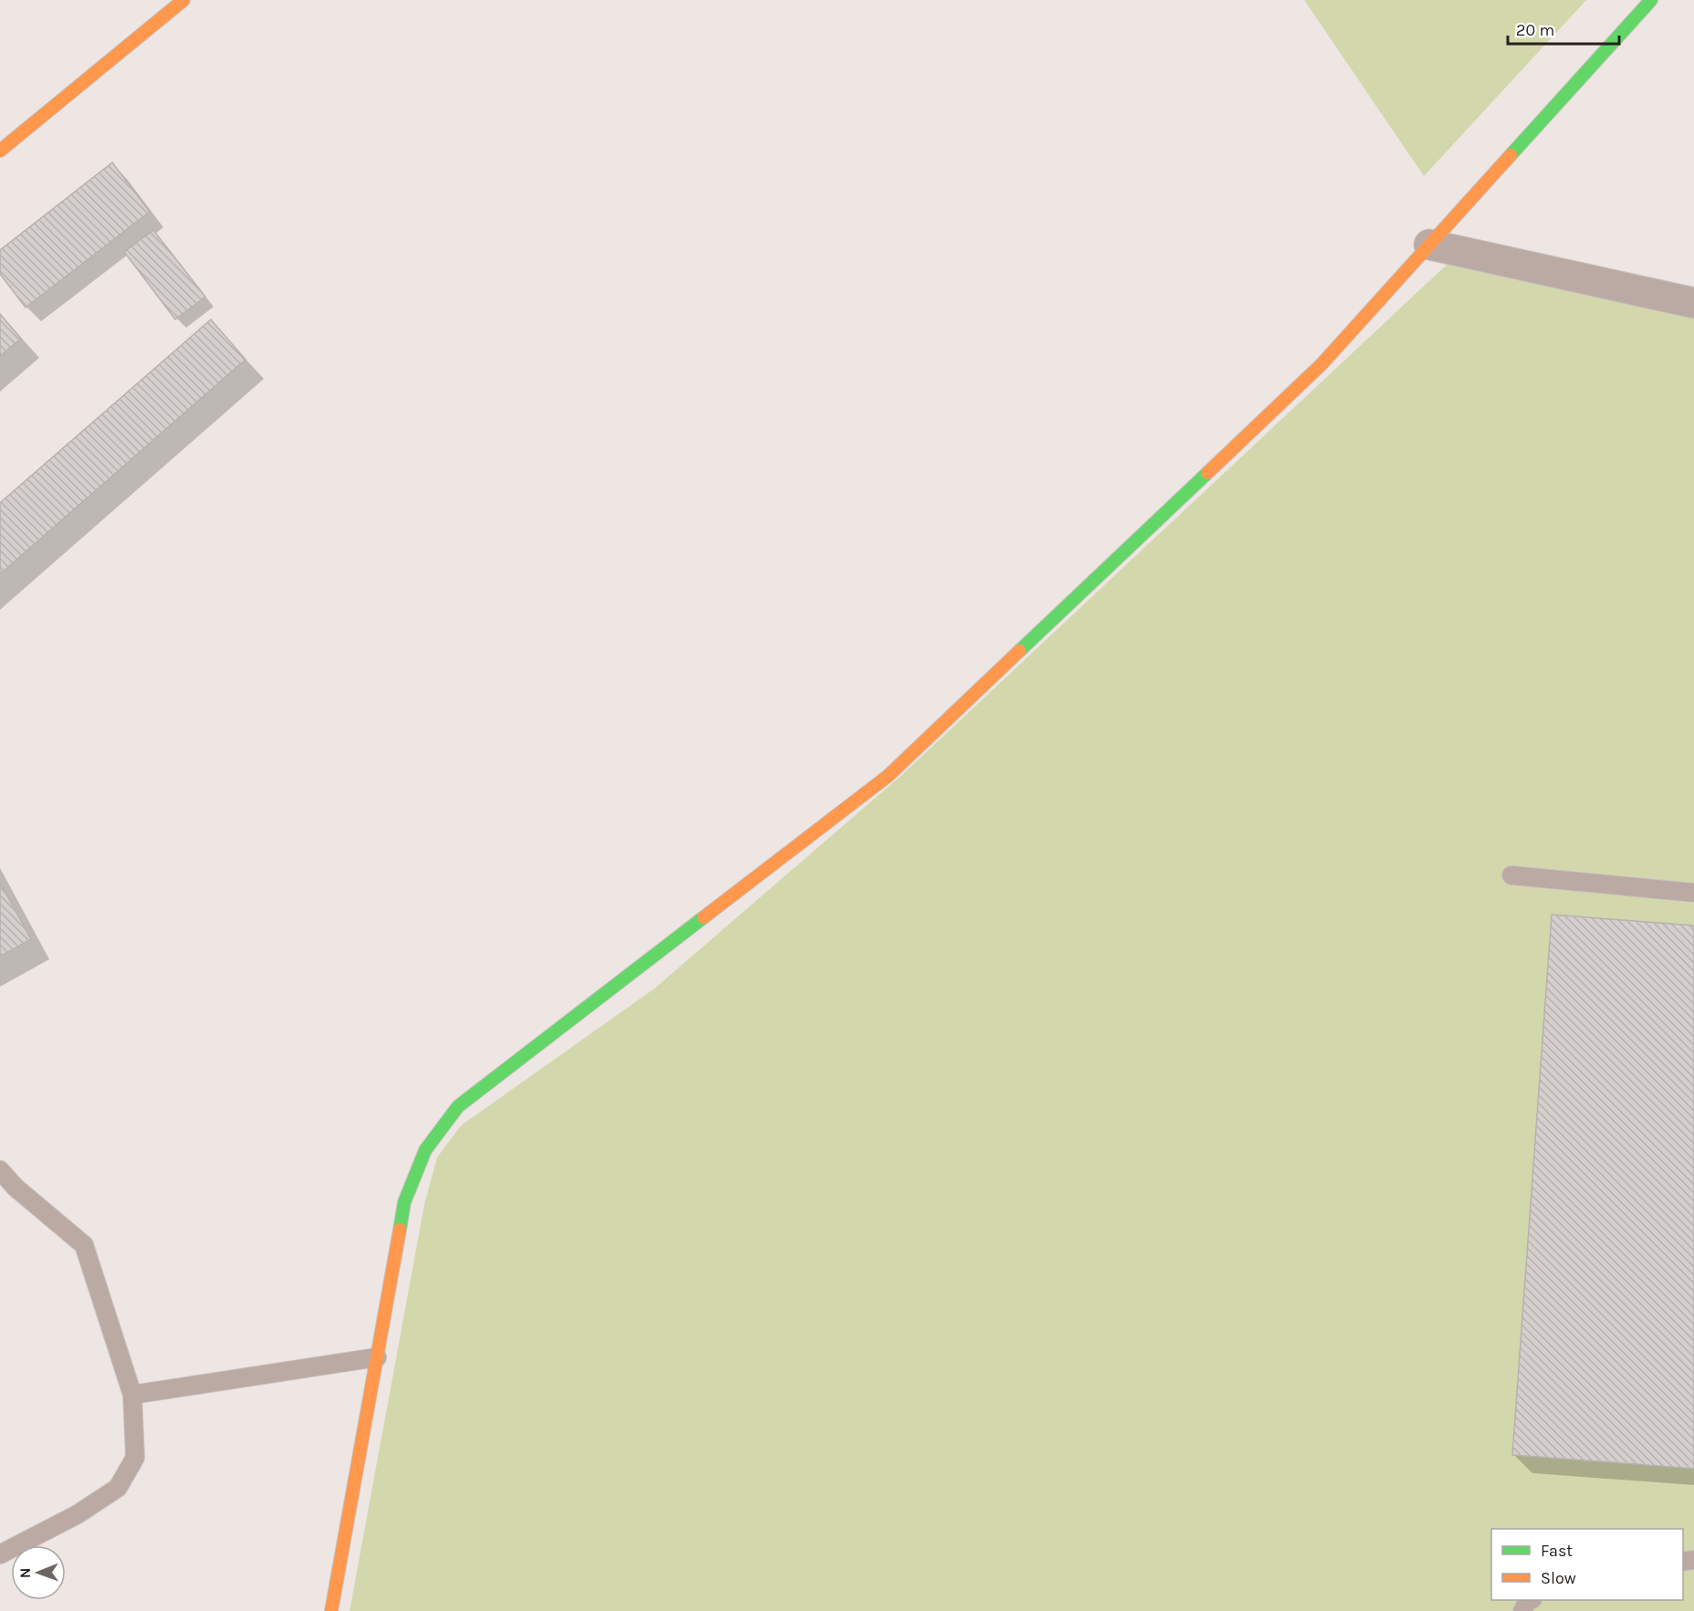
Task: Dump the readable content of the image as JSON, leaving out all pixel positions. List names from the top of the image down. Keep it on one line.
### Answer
{"legend":["Fast","Slow"],"scale_bar":"20 m","north":"left"}
